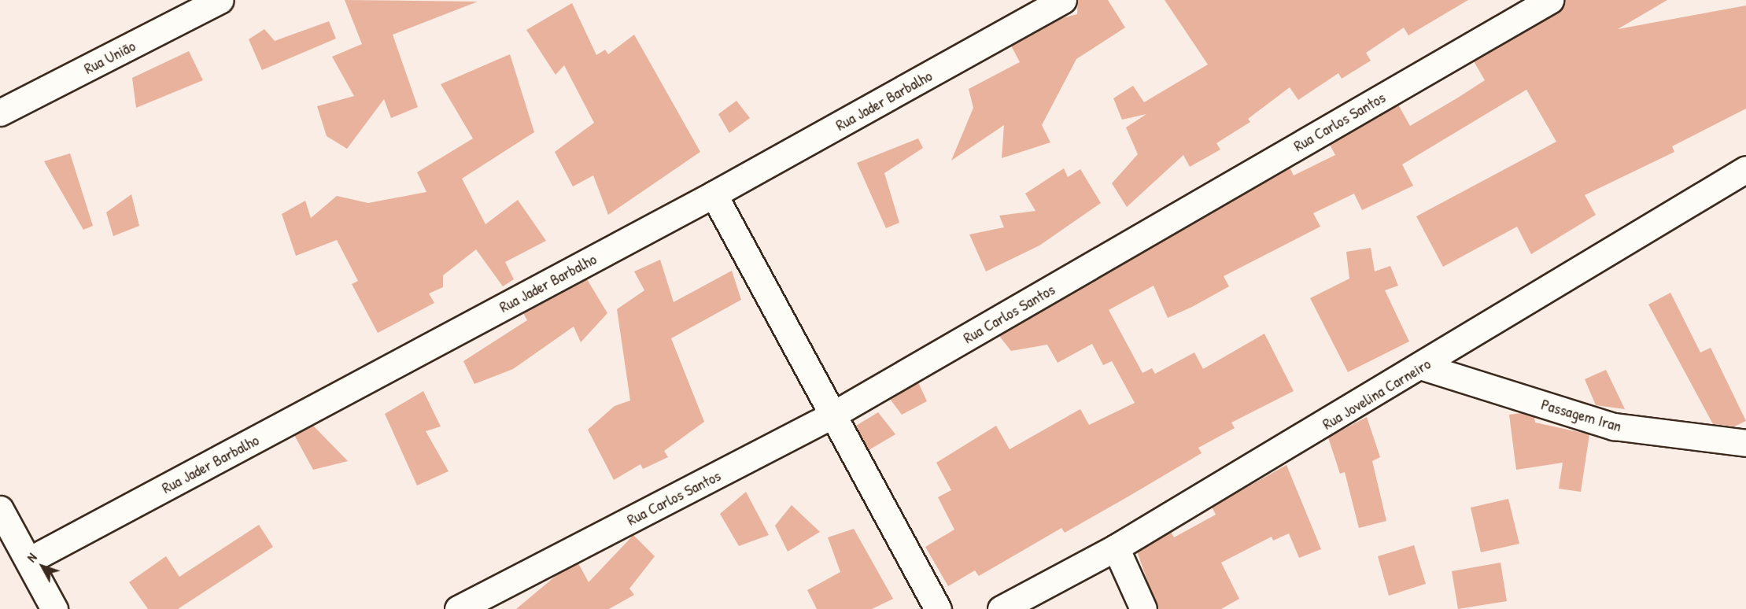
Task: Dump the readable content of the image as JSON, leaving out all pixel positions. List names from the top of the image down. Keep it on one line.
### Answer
{"streets":{"street":["Rua União","Rua Jader Barbalho","Rua Carlos Santos","Rua Jovelina Carneiro","Passagem Iran"]},"crossings":[["Rua Jovelina Carneiro","Passagem Iran"]],"north":"top left"}
